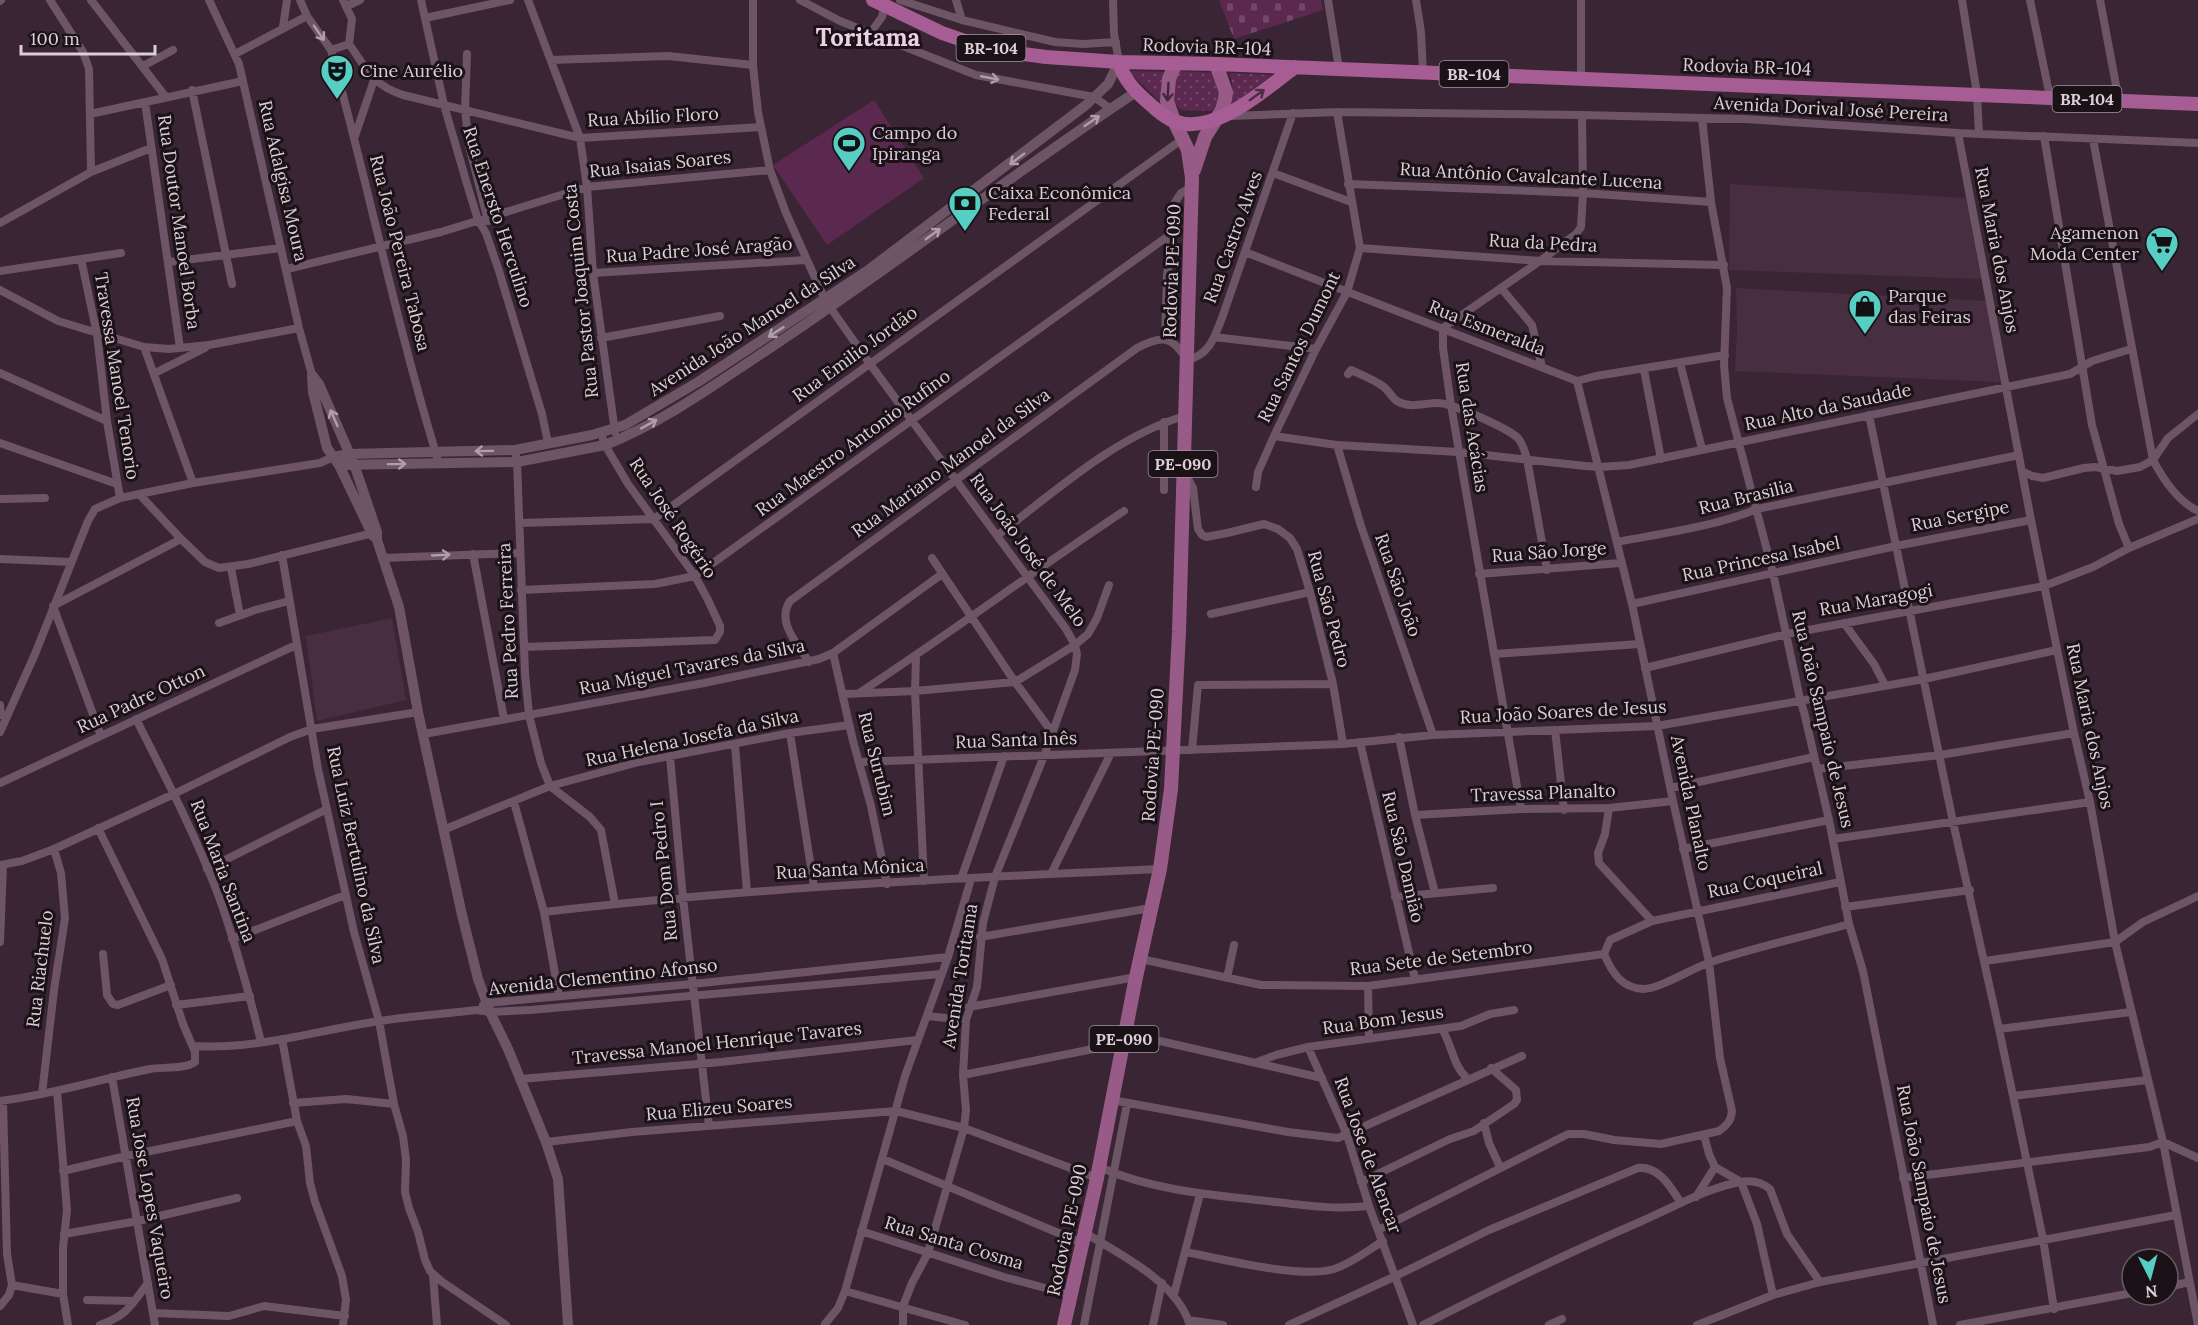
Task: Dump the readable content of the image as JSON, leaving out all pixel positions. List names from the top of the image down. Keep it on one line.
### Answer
{"streets":{"highway":["Rodovia BR-104","BR-104"],"main road":["Rodovia PE-090","PE-090"],"street":["Avenida Dorival José Pereira","Rua Abílio Floro","Rua Isaias Soares","Rua Antônio Cavalcante Lucena","Rua Adalgisa Moura","Rua Enersto Herculino","Rua Doutor Manoel Borba","Rua Castro Alves","Rua da Pedra","Rua Padre José Aragão","Rua Maria dos Anjos","Rua João Pereira Tabosa","Rua Pastor Joaquim Costa","Avenida João Manoel da Silva","Rua Esmeralda","Rua Santos Dumont","Rua Emilio Jordão","Travessa Manoel Tenorio","Rua Alto da Saudade","Rua das Acácias","Rua Maestro Antonio Rufino","Rua Mariano Manoel da Silva","Rua Brasilia","Rua Sergipe","Rua José Rogério","Rua João José de Melo","Rua São Jorge","Rua Princesa Isabel","Rua São João","Rua Maragogi","Rua São Pedro","Rua Pedro Ferreira","Rua Miguel Tavares da Silva","Rua Padre Otton","Rua João Soares de Jesus","Rua João Sampaio de Jesus","Rua Helena Josefa da Silva","Rua Santa Inês","Rua Surubim","Travessa Planalto","Avenida Planalto","Rua Luiz Bertulino da Silva","Rua São Damião","Rua Santa Mônica","Rua Maria Santina","Rua Dom Pedro I","Rua Coqueiral","Rua Sete de Setembro","Rua Riachuelo","Avenida Toritama","Avenida Clementino Afonso","Rua Bom Jesus","Travessa Manoel Henrique Tavares","Rua Elizeu Soares","Rua Jose de Alencar","Rua Jose Lopes Vaqueiro","Rua Santa Cosma"]},"crossings":[["Rodovia BR-104","Avenida Dorival José Pereira"],["Rodovia BR-104","Rodovia PE-090"],["Rodovia BR-104","Avenida João Manoel da Silva"],["Avenida Dorival José Pereira","Rua Castro Alves"],["Avenida Dorival José Pereira","Rua Maria dos Anjos"],["Avenida Dorival José Pereira","Rodovia PE-090"],["Avenida Dorival José Pereira","Rua Santos Dumont"],["Avenida Dorival José Pereira","Rua João Sampaio de Jesus"],["Rua Abílio Floro","Rua Enersto Herculino"],["Rua Abílio Floro","Rua Pastor Joaquim Costa"],["Rua Abílio Floro","Rua João José de Melo"],["Rua Isaias Soares","Rua Adalgisa Moura"],["Rua Isaias Soares","Rua Enersto Herculino"],["Rua Isaias Soares","Rua João Pereira Tabosa"],["Rua Isaias Soares","Rua Pastor Joaquim Costa"],["Rua Isaias Soares","Rua João José de Melo"],["Rua Antônio Cavalcante Lucena","Rua Santos Dumont"],["Rua Antônio Cavalcante Lucena","Rua João Sampaio de Jesus"],["Rua Enersto Herculino","Avenida João Manoel da Silva"],["Rua Castro Alves","Rodovia PE-090"],["Rua Castro Alves","Rua Esmeralda"],["Rua da Pedra","Rua Santos Dumont"],["Rua da Pedra","Rua João Sampaio de Jesus"],["Rua Padre José Aragão","Rua Pastor Joaquim Costa"],["Rua Padre José Aragão","Rua João José de Melo"],["Rua Maria dos Anjos","Rua Alto da Saudade"],["Rua Maria dos Anjos","Rua Brasilia"],["Rua Maria dos Anjos","Rua Sergipe"],["Rua Maria dos Anjos","Rua Maragogi"],["Rua Maria dos Anjos","Rua João Soares de Jesus"],["Rua João Pereira Tabosa","Avenida João Manoel da Silva"],["Rodovia PE-090","Rua Emilio Jordão"],["Rodovia PE-090","Rua São Pedro"],["Rodovia PE-090","Rua João Soares de Jesus"],["Rodovia PE-090","Rua Santa Inês"],["Rodovia PE-090","Rua Santa Mônica"],["Rodovia PE-090","Rua Sete de Setembro"],["Rodovia PE-090","Rua Elizeu Soares"],["Rodovia PE-090","Rua Santa Cosma"],["Rua Pastor Joaquim Costa","Avenida João Manoel da Silva"],["Avenida João Manoel da Silva","Rua José Rogério"],["Avenida João Manoel da Silva","Rua João José de Melo"],["Avenida João Manoel da Silva","Rua Pedro Ferreira"],["Rua Esmeralda","Rua Santos Dumont"],["Rua Esmeralda","Rua das Acácias"],["Rua Esmeralda","Avenida Planalto"],["Rua Santos Dumont","Rua Alto da Saudade"],["Rua Emilio Jordão","Rua José Rogério"],["Rua Emilio Jordão","Rua João José de Melo"],["Rua Alto da Saudade","Rua das Acácias"],["Rua Alto da Saudade","Rua São João"],["Rua Alto da Saudade","Rua João Sampaio de Jesus"],["Rua Alto da Saudade","Avenida Planalto"],["Rua das Acácias","Rua São Jorge"],["Rua das Acácias","Rua João Soares de Jesus"],["Rua das Acácias","Travessa Planalto"],["Rua Maestro Antonio Rufino","Rua José Rogério"],["Rua Maestro Antonio Rufino","Rua João José de Melo"],["Rua Maestro Antonio Rufino","Rua Pedro Ferreira"],["Rua Mariano Manoel da Silva","Rua João José de Melo"],["Rua Mariano Manoel da Silva","Rua Miguel Tavares da Silva"],["Rua Brasilia","Rua João Sampaio de Jesus"],["Rua Brasilia","Avenida Planalto"],["Rua Sergipe","Rua Princesa Isabel"],["Rua José Rogério","Rua Pedro Ferreira"],["Rua João José de Melo","Rua Santa Inês"],["Rua João José de Melo","Avenida Toritama"],["Rua São Jorge","Avenida Planalto"],["Rua Princesa Isabel","Rua João Sampaio de Jesus"],["Rua Princesa Isabel","Avenida Planalto"],["Rua São João","Rua João Soares de Jesus"],["Rua Maragogi","Rua João Sampaio de Jesus"],["Rua Maragogi","Avenida Planalto"],["Rua São Pedro","Rua João Soares de Jesus"],["Rua Pedro Ferreira","Rua Miguel Tavares da Silva"],["Rua Pedro Ferreira","Rua Helena Josefa da Silva"],["Rua Miguel Tavares da Silva","Rua Surubim"],["Rua Padre Otton","Rua Luiz Bertulino da Silva"],["Rua Padre Otton","Rua Maria Santina"],["Rua João Soares de Jesus","Rua João Sampaio de Jesus"],["Rua João Soares de Jesus","Rua Santa Inês"],["Rua João Soares de Jesus","Avenida Planalto"],["Rua João Soares de Jesus","Rua São Damião"],["Rua João Sampaio de Jesus","Rua Coqueiral"],["Rua Helena Josefa da Silva","Rua Surubim"],["Rua Helena Josefa da Silva","Rua Dom Pedro I"],["Rua Santa Inês","Rua Surubim"],["Rua Santa Inês","Avenida Toritama"],["Rua Surubim","Rua Santa Mônica"],["Travessa Planalto","Avenida Planalto"],["Avenida Planalto","Rua Coqueiral"],["Rua Luiz Bertulino da Silva","Avenida Clementino Afonso"],["Rua São Damião","Rua Sete de Setembro"],["Rua Santa Mônica","Rua Dom Pedro I"],["Rua Santa Mônica","Avenida Toritama"],["Rua Dom Pedro I","Avenida Clementino Afonso"],["Rua Dom Pedro I","Travessa Manoel Henrique Tavares"],["Rua Dom Pedro I","Rua Elizeu Soares"],["Rua Coqueiral","Rua Sete de Setembro"],["Avenida Toritama","Avenida Clementino Afonso"],["Avenida Toritama","Travessa Manoel Henrique Tavares"],["Avenida Toritama","Rua Elizeu Soares"],["Avenida Toritama","Rua Santa Cosma"],["Rua Bom Jesus","Rua Jose de Alencar"],["Rua Elizeu Soares","Rua Jose de Alencar"]],"districts":["Toritama"],"places":{"theatre":["Cine Aurélio"],"sports":["Campo do Ipiranga"],"bank":["Caixa Econômica Federal"],"supermarket":["Agamenon Moda Center"],"shop":["Parque das Feiras"]},"scale_bar":"100 m","north":"bottom"}
